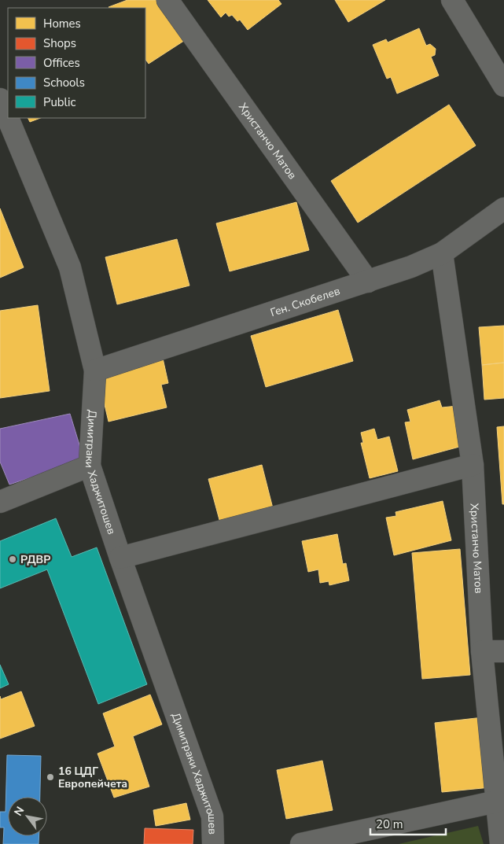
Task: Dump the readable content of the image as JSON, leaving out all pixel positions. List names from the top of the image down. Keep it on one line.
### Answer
{"streets":{"street":["Христанчо Матов","Ген. Скобелев","Димитраки Хаджитошев"]},"crossings":[["Христанчо Матов","Ген. Скобелев"],["Ген. Скобелев","Димитраки Хаджитошев"]],"places":["РДВР","16 ЦДГ Европейчета"],"legend":["Homes","Shops","Offices","Schools","Public"],"scale_bar":"20 m","north":"top left"}
